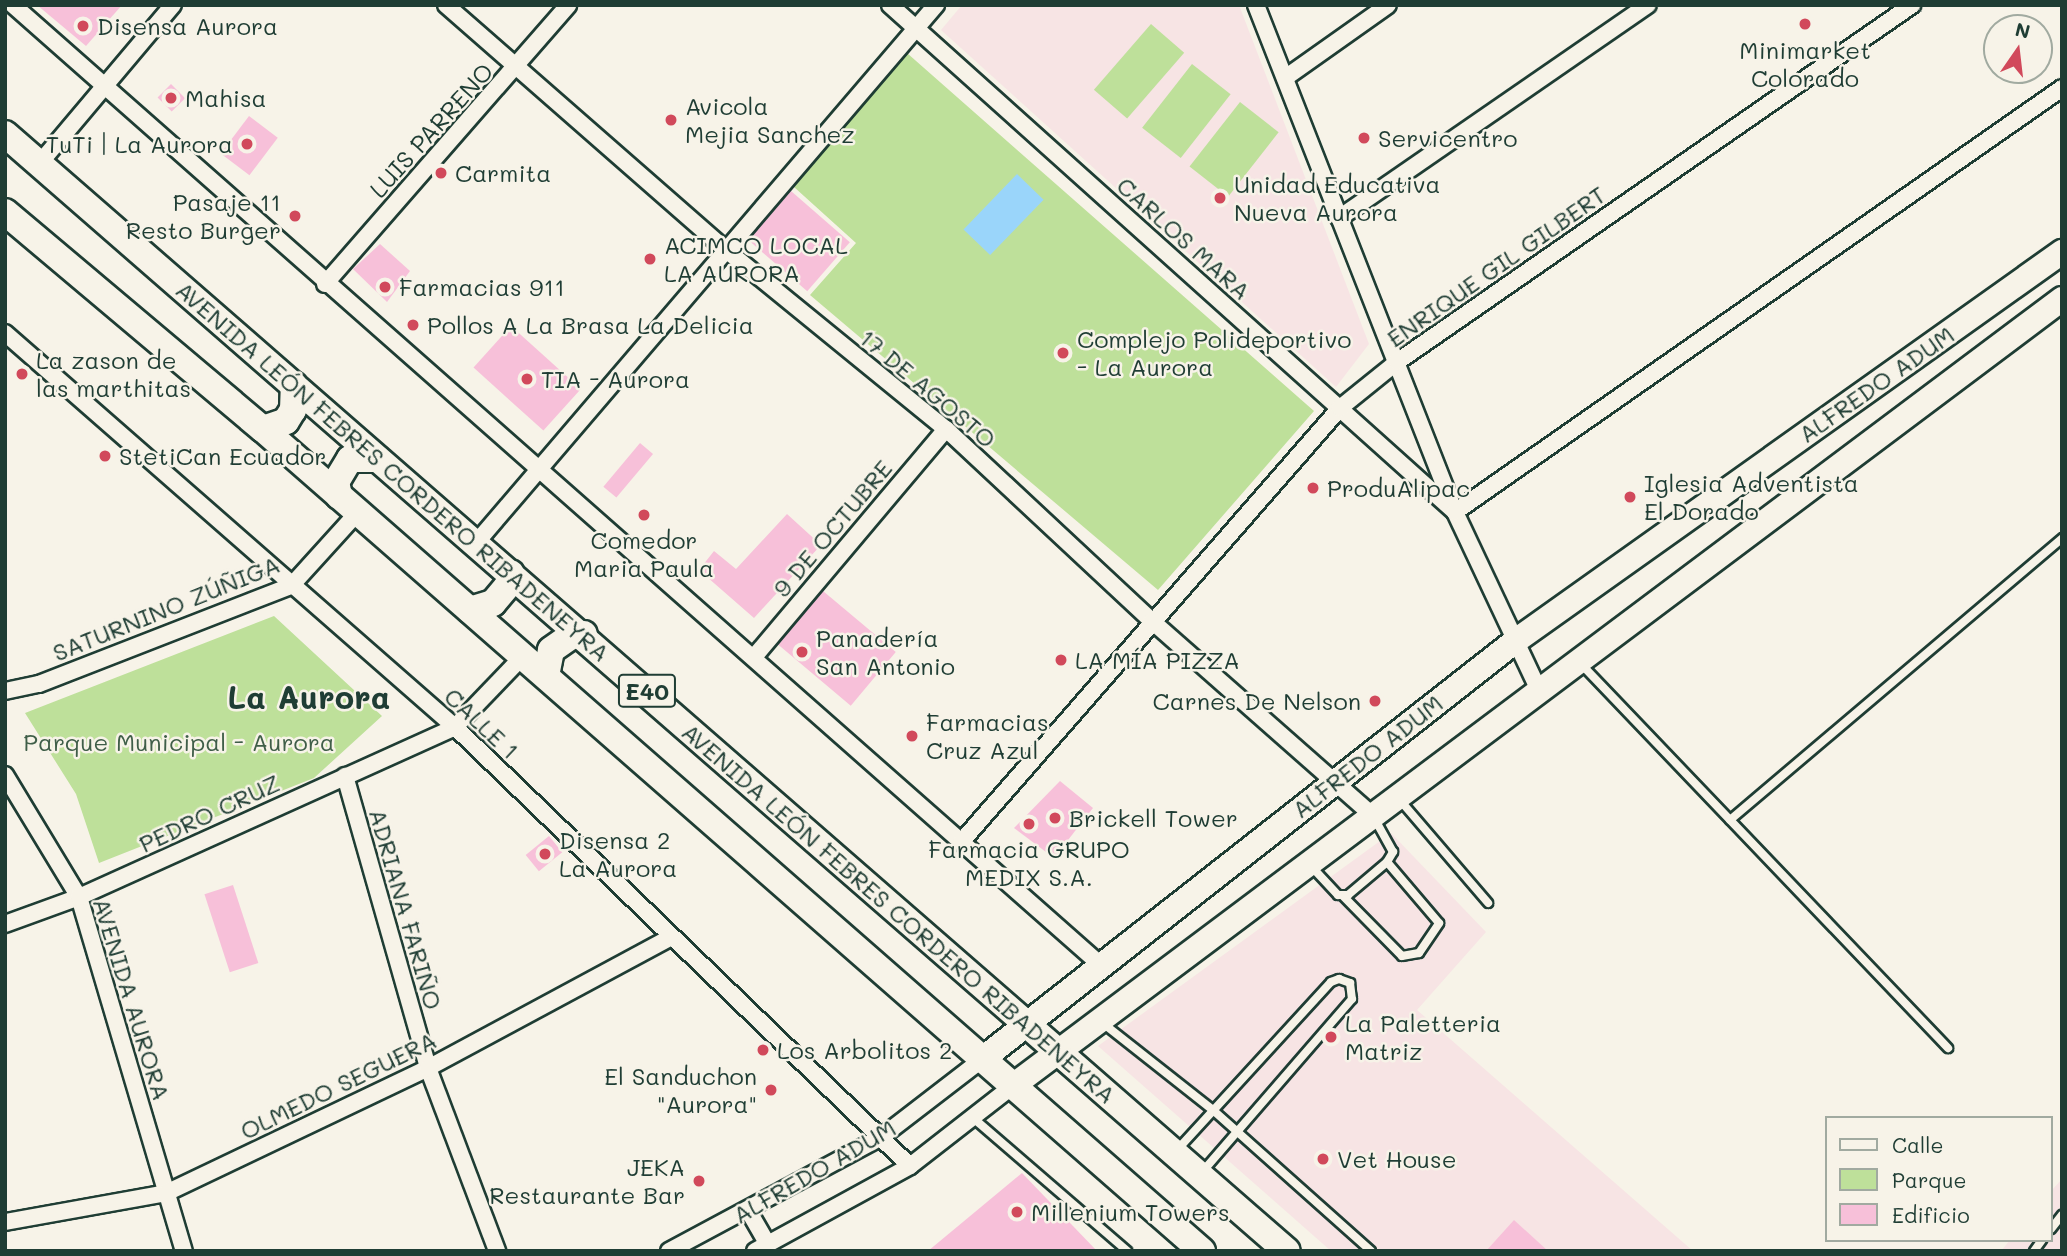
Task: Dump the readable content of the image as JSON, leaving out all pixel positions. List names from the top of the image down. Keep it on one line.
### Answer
{"streets":{"highway":["AVENIDA LEÓN FEBRES CORDERO RIBADENEYRA","E40"],"main road":["ALFREDO ADUM"],"street":["LUIS PARRENO","CARLOS MARA","ENRIQUE GIL GILBERT","17 DE AGOSTO","9 DE OCTUBRE","SATURNINO ZÚÑIGA","CALLE 1","PEDRO CRUZ","ADRIANA FARIÑO","AVENIDA AURORA","OLMEDO SEGUERA"]},"crossings":[["LUIS PARRENO","17 DE AGOSTO"],["CARLOS MARA","ENRIQUE GIL GILBERT"],["CARLOS MARA","ALFREDO ADUM"],["ENRIQUE GIL GILBERT","17 DE AGOSTO"],["ALFREDO ADUM","17 DE AGOSTO"],["ALFREDO ADUM","AVENIDA LEÓN FEBRES CORDERO RIBADENEYRA"],["ALFREDO ADUM","E40"],["ALFREDO ADUM","CALLE 1"],["17 DE AGOSTO","9 DE OCTUBRE"],["SATURNINO ZÚÑIGA","E40"],["SATURNINO ZÚÑIGA","CALLE 1"],["E40","PEDRO CRUZ"],["CALLE 1","PEDRO CRUZ"],["CALLE 1","OLMEDO SEGUERA"],["PEDRO CRUZ","ADRIANA FARIÑO"],["PEDRO CRUZ","AVENIDA AURORA"],["ADRIANA FARIÑO","OLMEDO SEGUERA"],["AVENIDA AURORA","OLMEDO SEGUERA"]],"districts":["La Aurora"],"parks":["Parque Municipal - Aurora"],"places":["Minimarket Colorado","Disensa Aurora","Mahisa","Avicola Mejia Sanchez","Servicentro","TuTi | La Aurora","Carmita","Unidad Educativa Nueva Aurora","Pasaje 11 Resto Burger","ACIMCO LOCAL LA AURORA","Farmacias 911","Pollos A La Brasa La Delicia","Complejo Polideportivo - La Aurora","La zason de las marthitas","TIA - Aurora","StetiCan Ecuador","ProduAlipac","Iglesia Adventista El Dorado","Comedor Maria Paula","Panadería San Antonio","LA MÍA PIZZA","Carnes De Nelson","Farmacias Cruz Azul","Brickell Tower","Farmacia GRUPO MEDIX S.A.","Disensa 2 La Aurora","La Paletteria Matriz","Los Arbolitos 2","El Sanduchon \"Aurora\"","Vet House","JEKA Restaurante Bar","Millenium Towers"],"legend":["Calle","Parque","Edificio"],"north":"top"}
